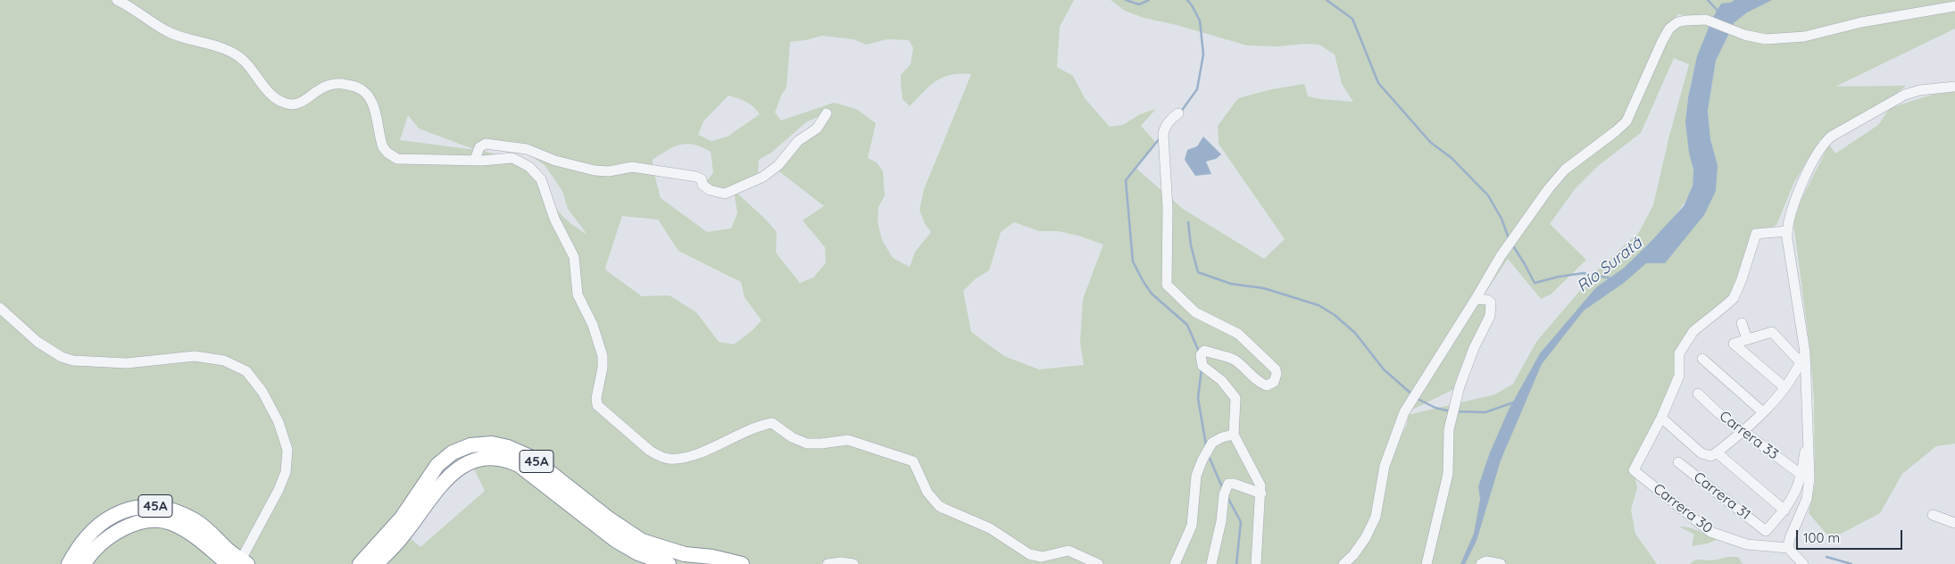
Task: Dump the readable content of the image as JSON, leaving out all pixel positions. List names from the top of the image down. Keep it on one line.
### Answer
{"streets":{"highway":["45A"],"street":["Carrera 33","Carrera 31","Carrera 30"]},"water":["Río Suratá"],"scale_bar":"100 m"}
